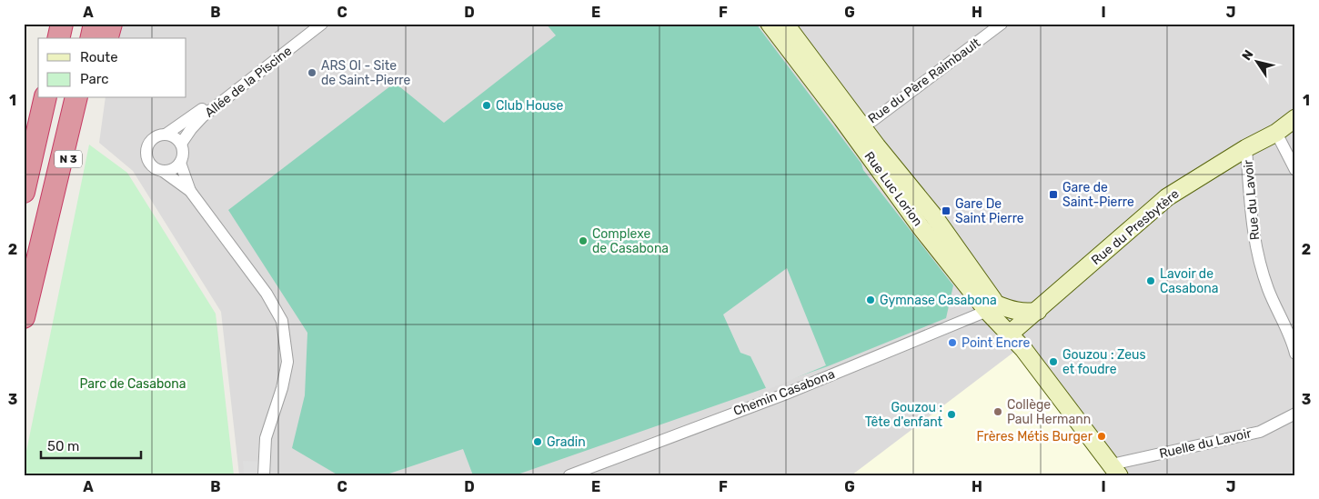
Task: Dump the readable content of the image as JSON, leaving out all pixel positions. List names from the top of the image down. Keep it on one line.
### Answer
{"streets":{"highway":["N 3"],"street":["Rue du Père Raimbault","Allée de la Piscine","Rue Luc Lorion","Rue du Lavoir","Rue du Presbytère","Chemin Casabona","Ruelle du Lavoir"]},"crossings":[["Rue du Père Raimbault","Rue Luc Lorion"],["Rue Luc Lorion","Rue du Presbytère"],["Rue Luc Lorion","Chemin Casabona"],["Rue Luc Lorion","Ruelle du Lavoir"],["Rue du Lavoir","Rue du Presbytère"]],"parks":["Parc de Casabona"],"places":{"other":["ARS OI - Site de Saint-Pierre","Club House","Complexe de Casabona","Lavoir de Casabona","Gymnase Casabona","Point Encre","Gouzou : Zeus et foudre","Collège Paul Hermann","Gouzou : Tête d'enfant","Frères Métis Burger","Gradin"],"transit":["Gare de Saint-Pierre","Gare De Saint Pierre"]},"legend":["Route","Parc"],"scale_bar":"50 m","north":"top left","grid":{"columns":["A","B","C","D","E","F","G","H","I","J"],"rows":["1","2","3"]}}
